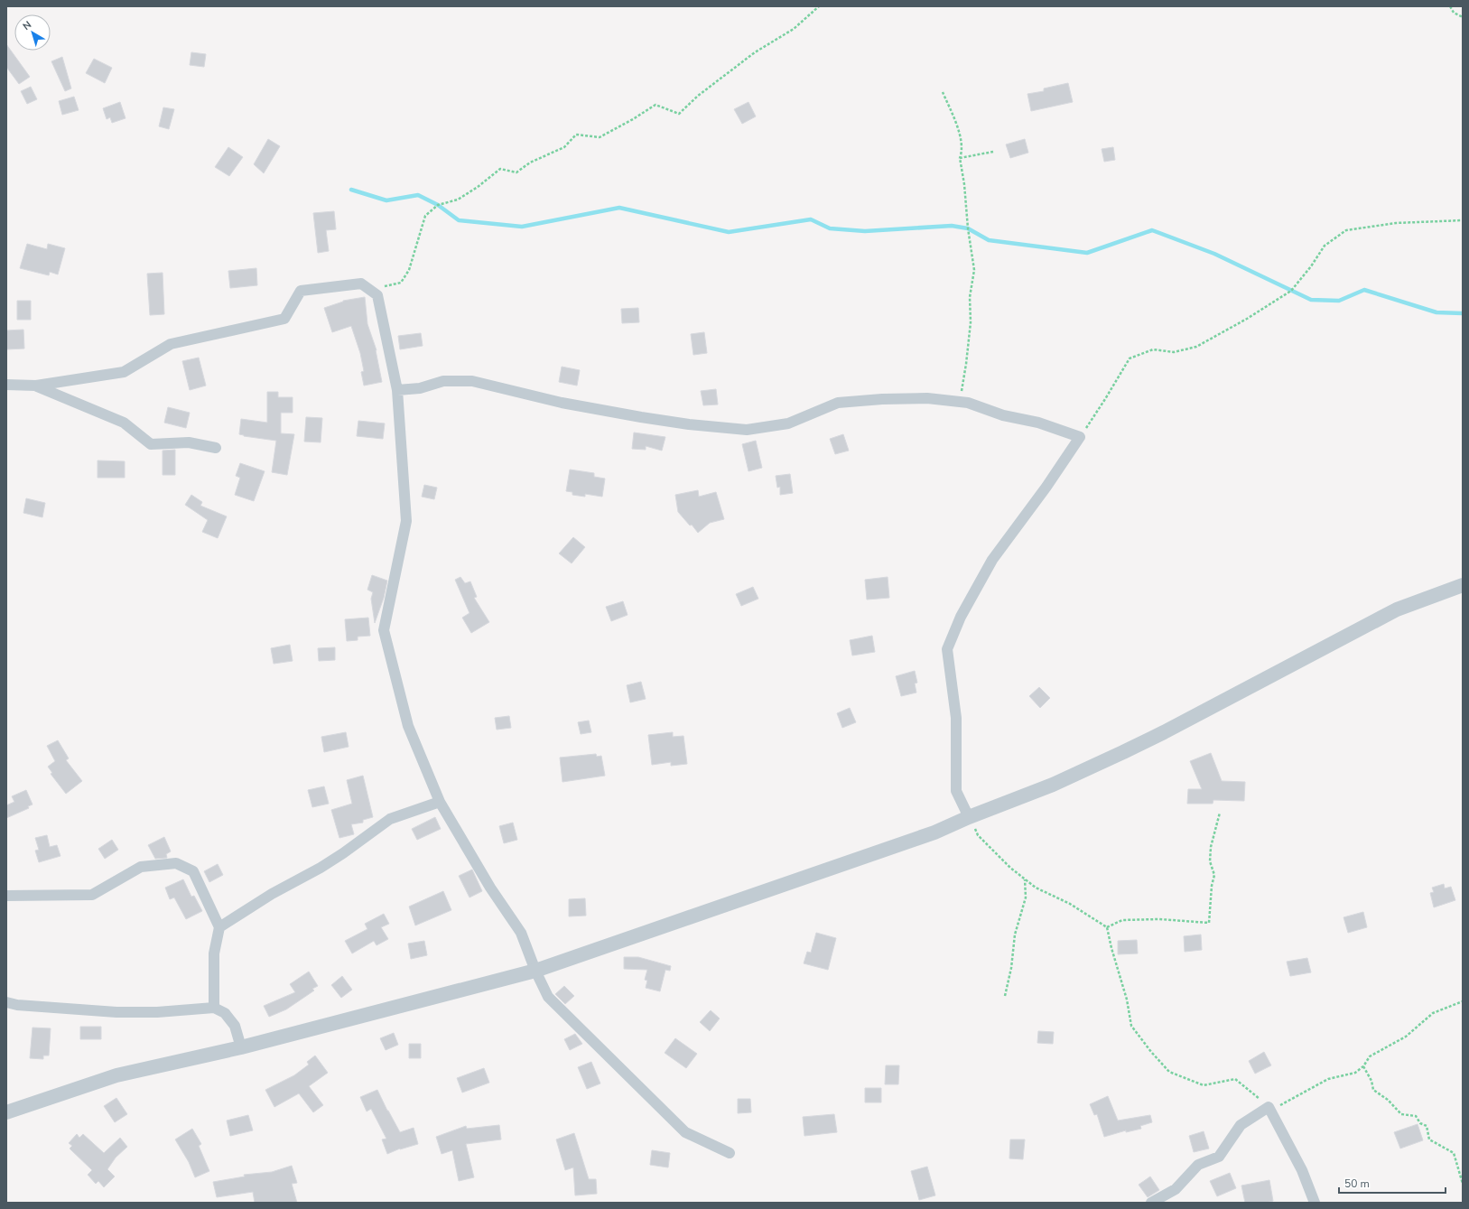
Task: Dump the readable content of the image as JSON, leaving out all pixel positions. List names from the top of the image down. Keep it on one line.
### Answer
{"scale_bar":"50 m","north":"top left"}
